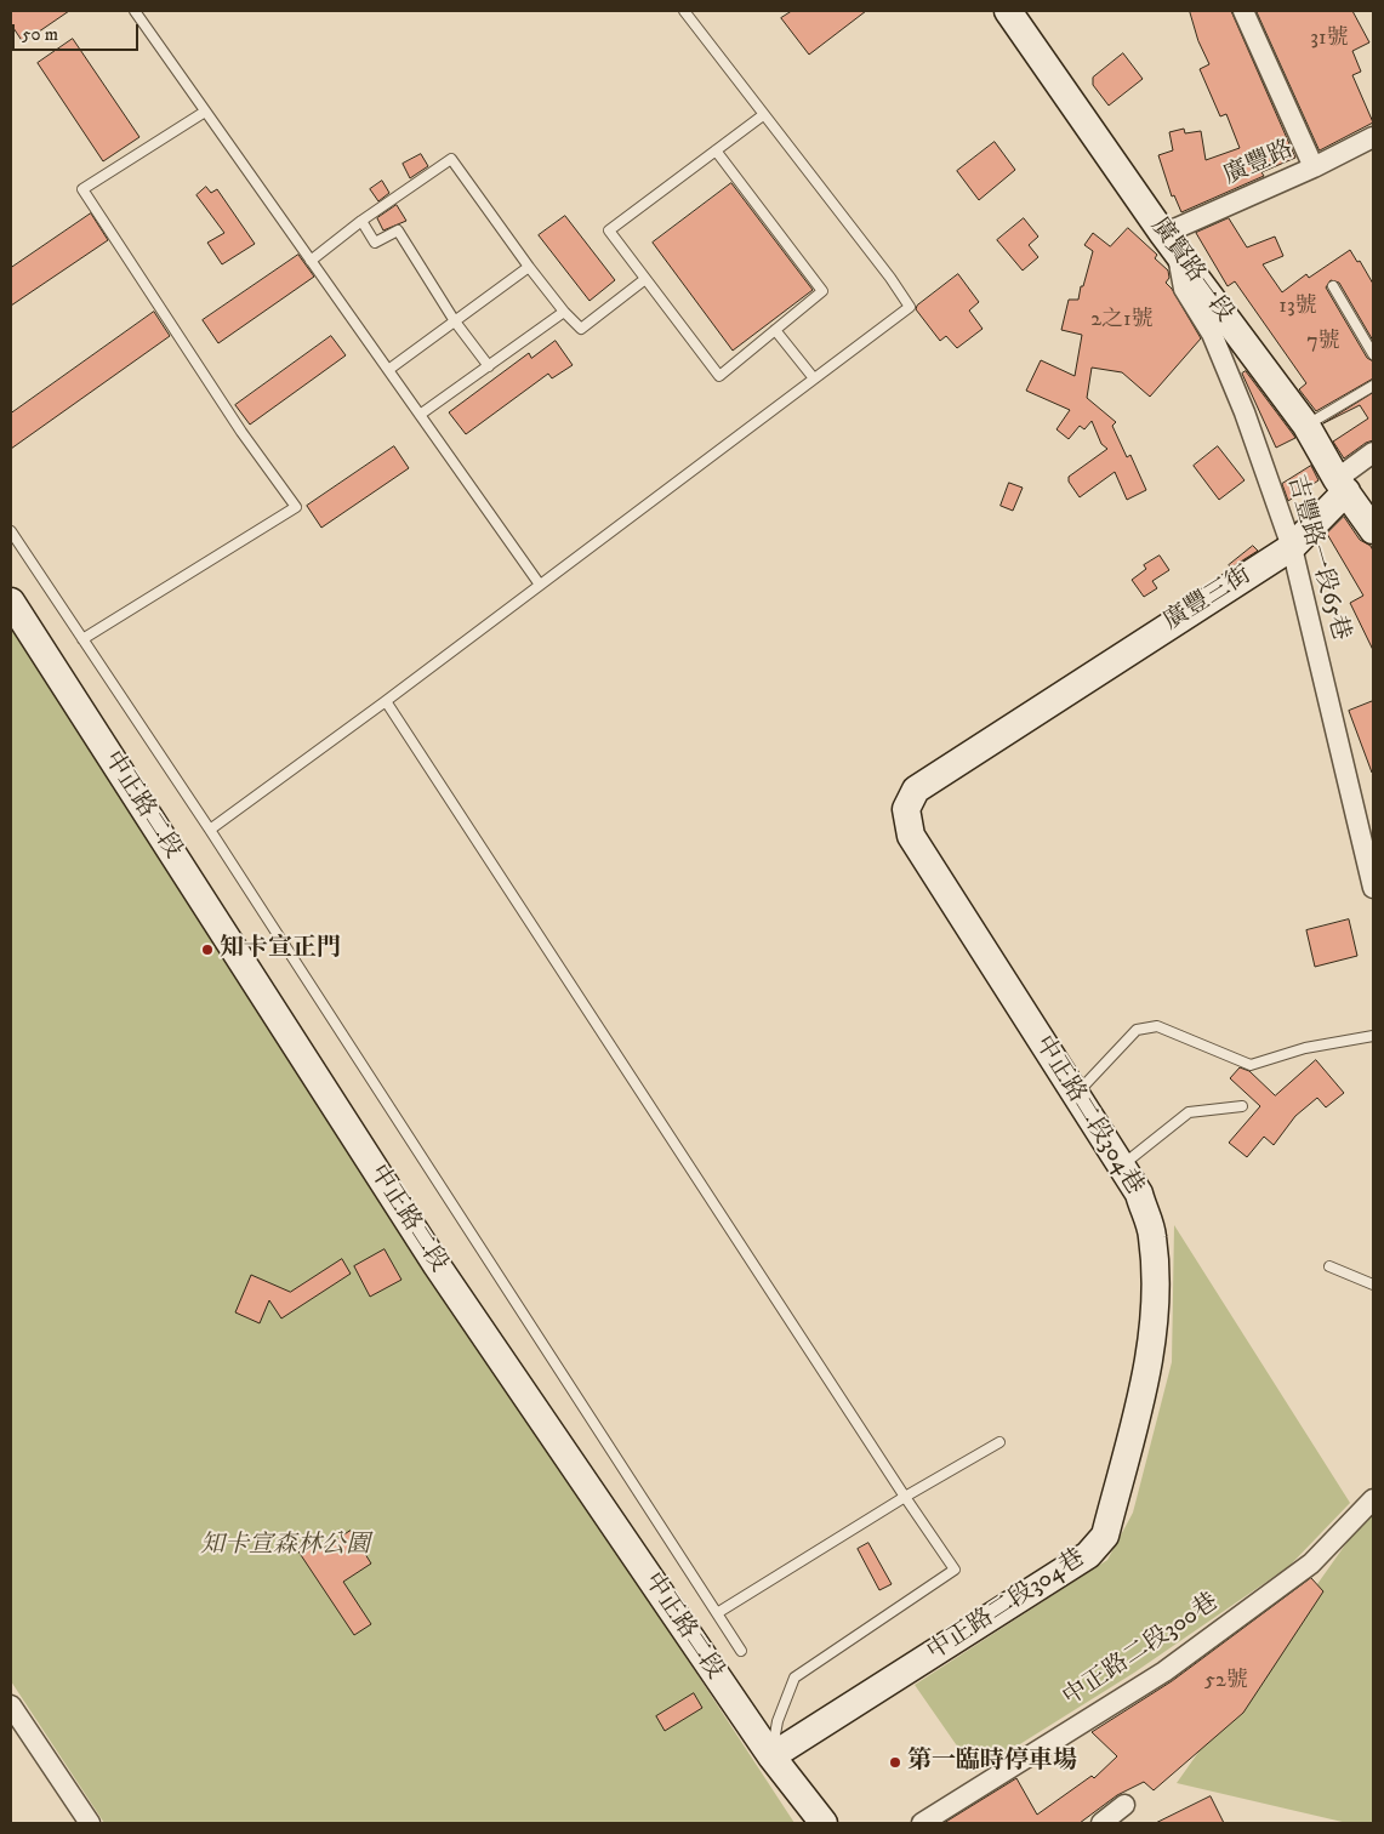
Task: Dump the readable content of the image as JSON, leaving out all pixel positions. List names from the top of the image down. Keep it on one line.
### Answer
{"streets":{"street":["廣豐路","廣賢路一段","吉豐路一段65巷","廣豐三街","中正路二段","中正路二段304巷","中正路二段300巷"]},"crossings":[["廣豐路","廣賢路一段"],["廣豐路","吉豐路一段65巷"],["廣賢路一段","吉豐路一段65巷"],["廣賢路一段","廣豐三街"],["吉豐路一段65巷","廣豐三街"],["廣豐三街","中正路二段304巷"],["中正路二段","中正路二段304巷"]],"parks":["知卡宣森林公園"],"places":["知卡宣正門","第一臨時停車場"],"house_numbers":["31號","13號","2之1號","7號","52號"],"scale_bar":"50 m"}
